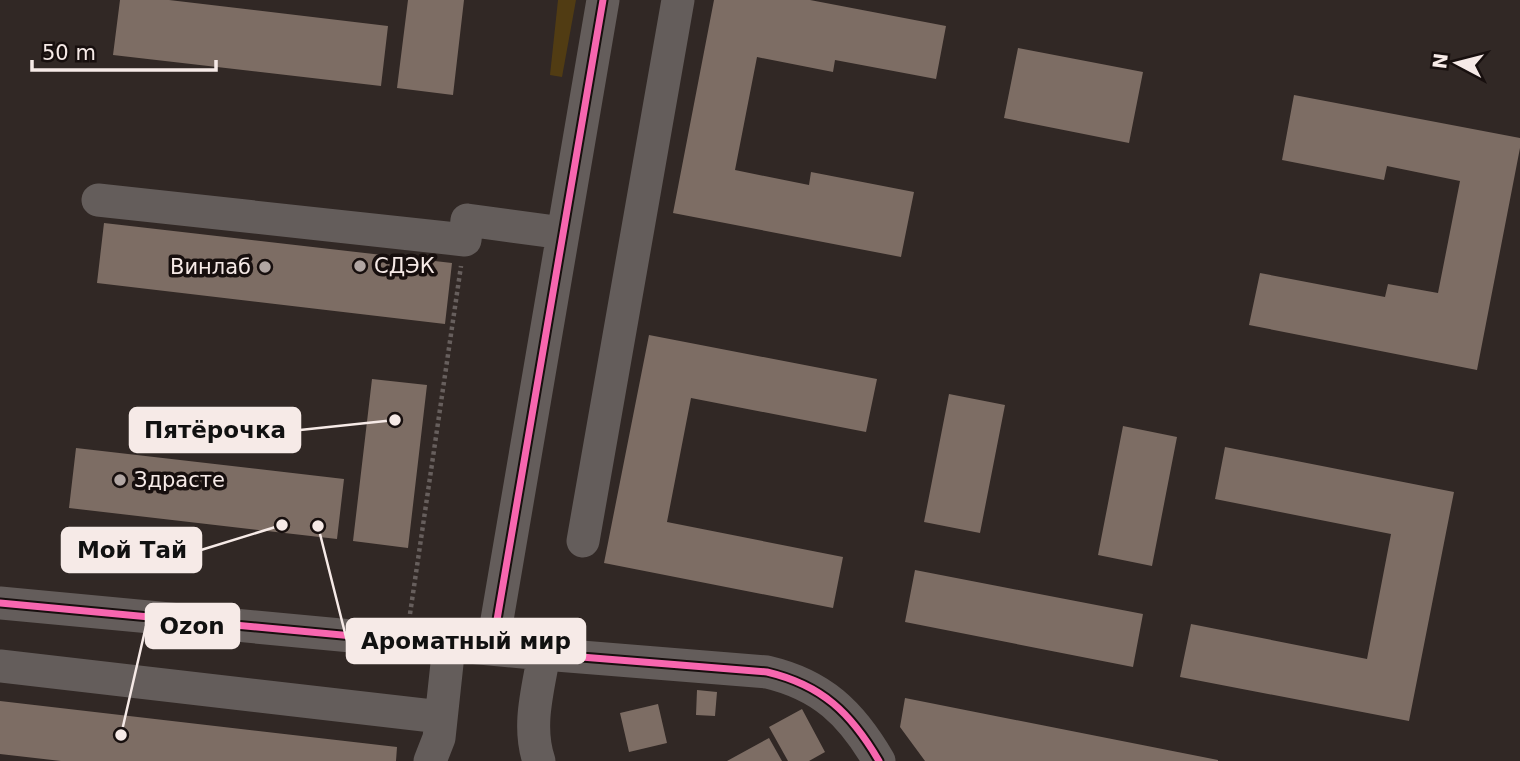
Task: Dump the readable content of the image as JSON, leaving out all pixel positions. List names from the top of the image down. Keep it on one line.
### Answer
{"places":["СДЭК","Винлаб","Пятёрочка","Здрасте","Мой Тай","Ароматный мир","Ozon"],"scale_bar":"50 m","north":"left"}
